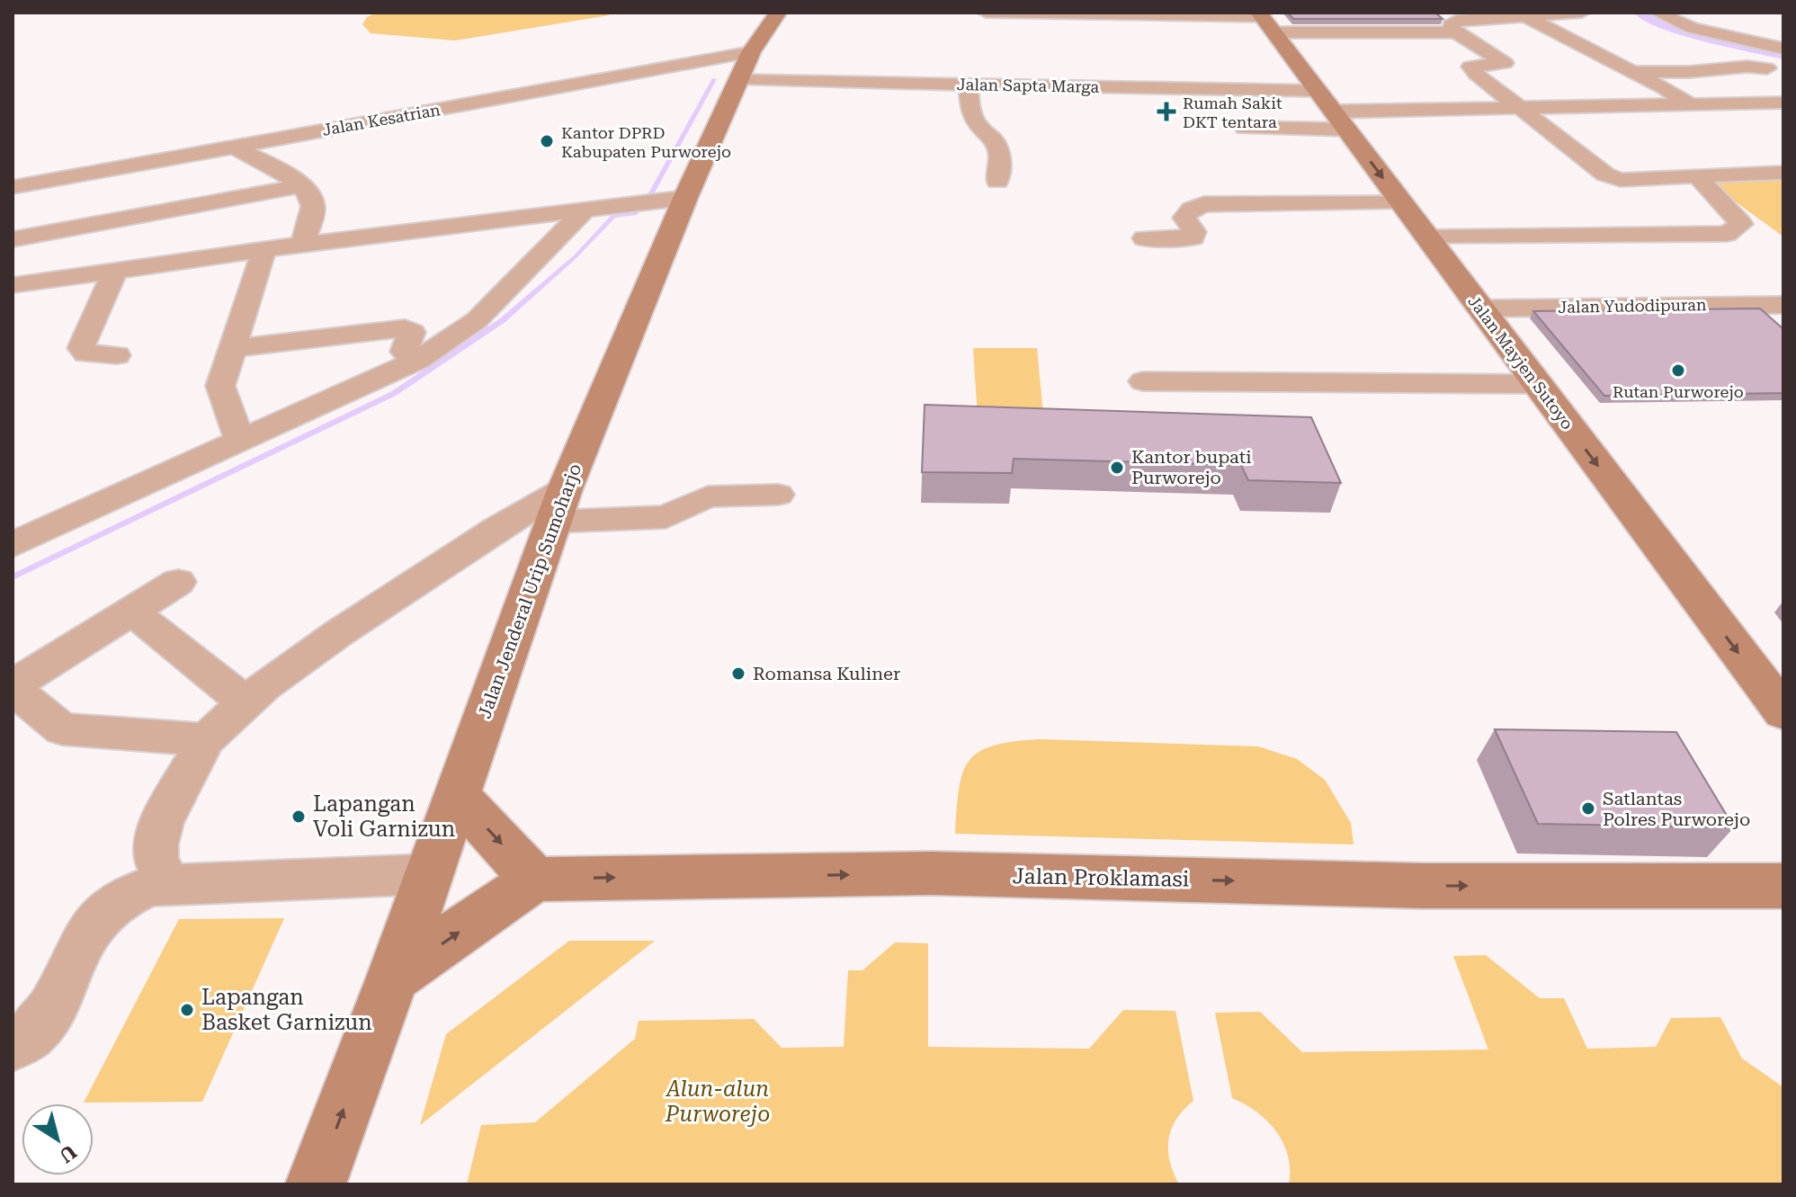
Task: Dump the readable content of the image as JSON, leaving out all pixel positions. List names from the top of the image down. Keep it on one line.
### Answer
{"streets":{"main road":["Jalan Mayjen Sutoyo","Jalan Jenderal Urip Sumoharjo","Jalan Proklamasi"],"street":["Jalan Sapta Marga","Jalan Kesatrian","Jalan Yudodipuran"]},"crossings":[["Jalan Sapta Marga","Jalan Kesatrian"],["Jalan Sapta Marga","Jalan Mayjen Sutoyo"],["Jalan Sapta Marga","Jalan Jenderal Urip Sumoharjo"],["Jalan Kesatrian","Jalan Jenderal Urip Sumoharjo"],["Jalan Yudodipuran","Jalan Mayjen Sutoyo"]],"one_way":["Jalan Mayjen Sutoyo","Jalan Proklamasi"],"parks":["Alun-alun Purworejo"],"places":{"health":["Rumah Sakit DKT tentara"],"other":["Kantor DPRD Kabupaten Purworejo","Rutan Purworejo","Kantor bupati Purworejo","Romansa Kuliner","Satlantas Polres Purworejo","Lapangan Voli Garnizun","Lapangan Basket Garnizun"]},"north":"bottom right"}
